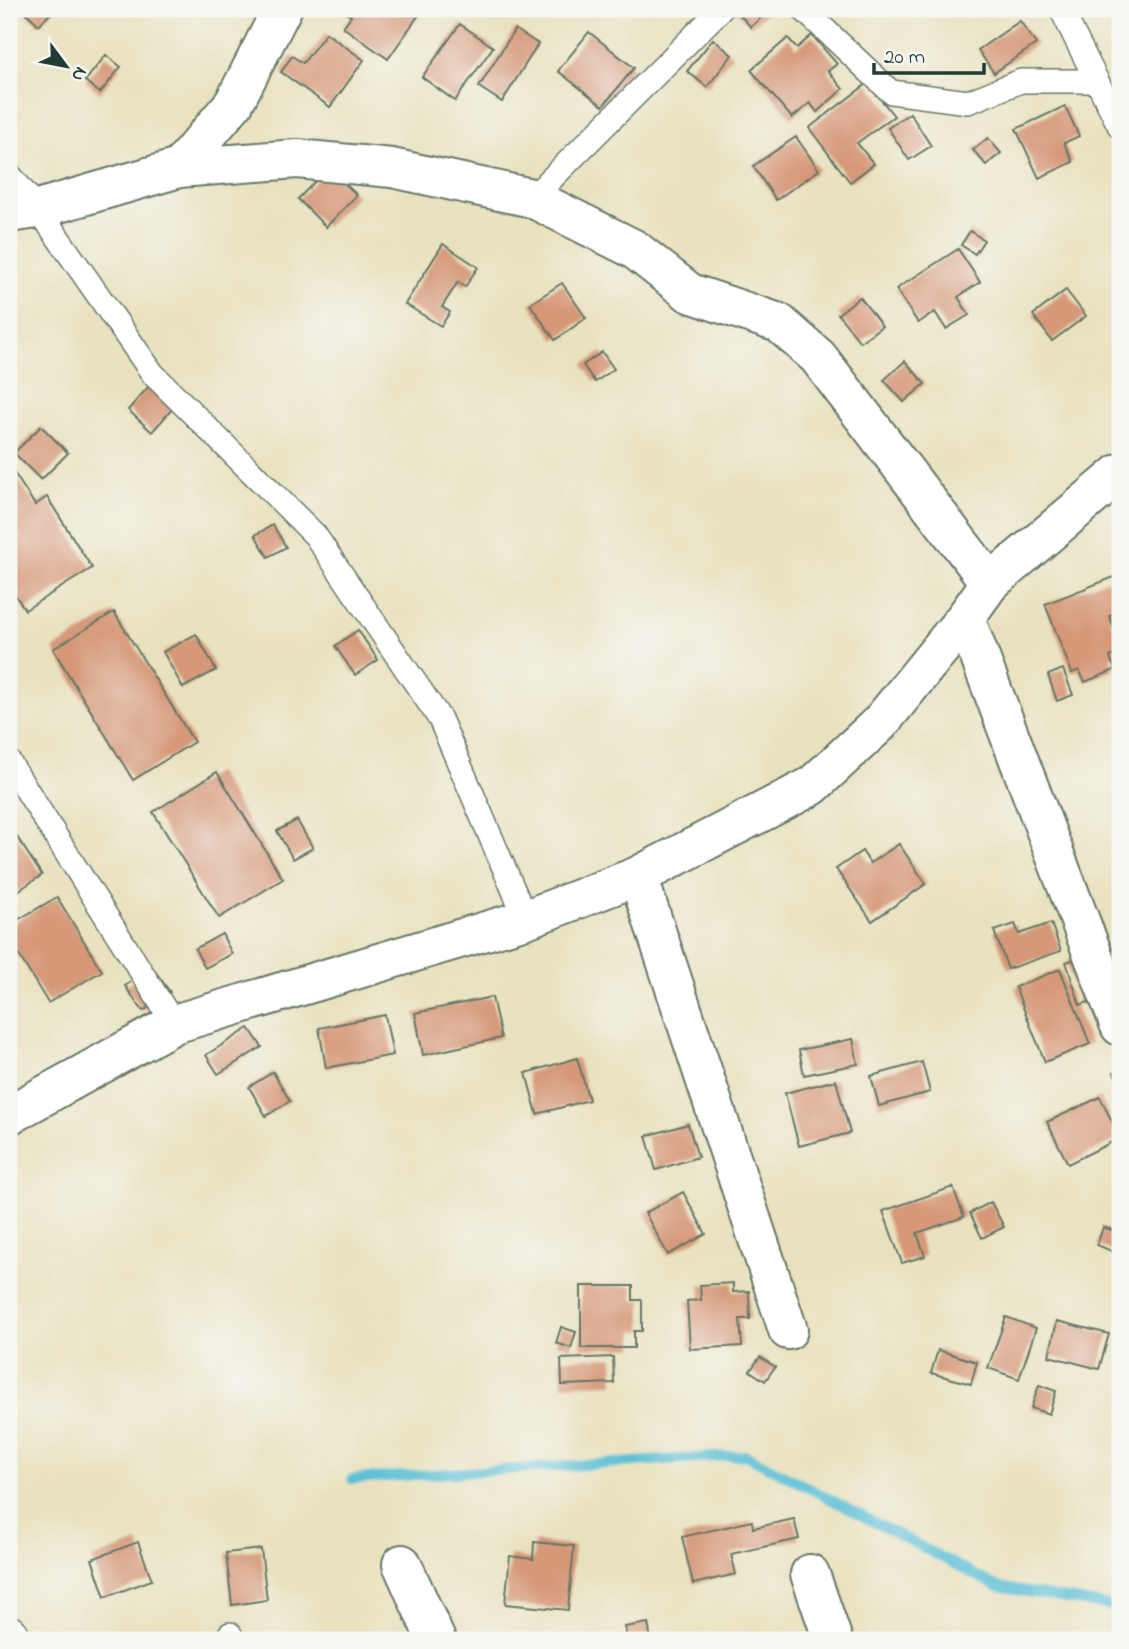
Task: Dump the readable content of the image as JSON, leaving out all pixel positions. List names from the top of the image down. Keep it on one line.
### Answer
{"scale_bar":"20 m","north":"bottom right"}
